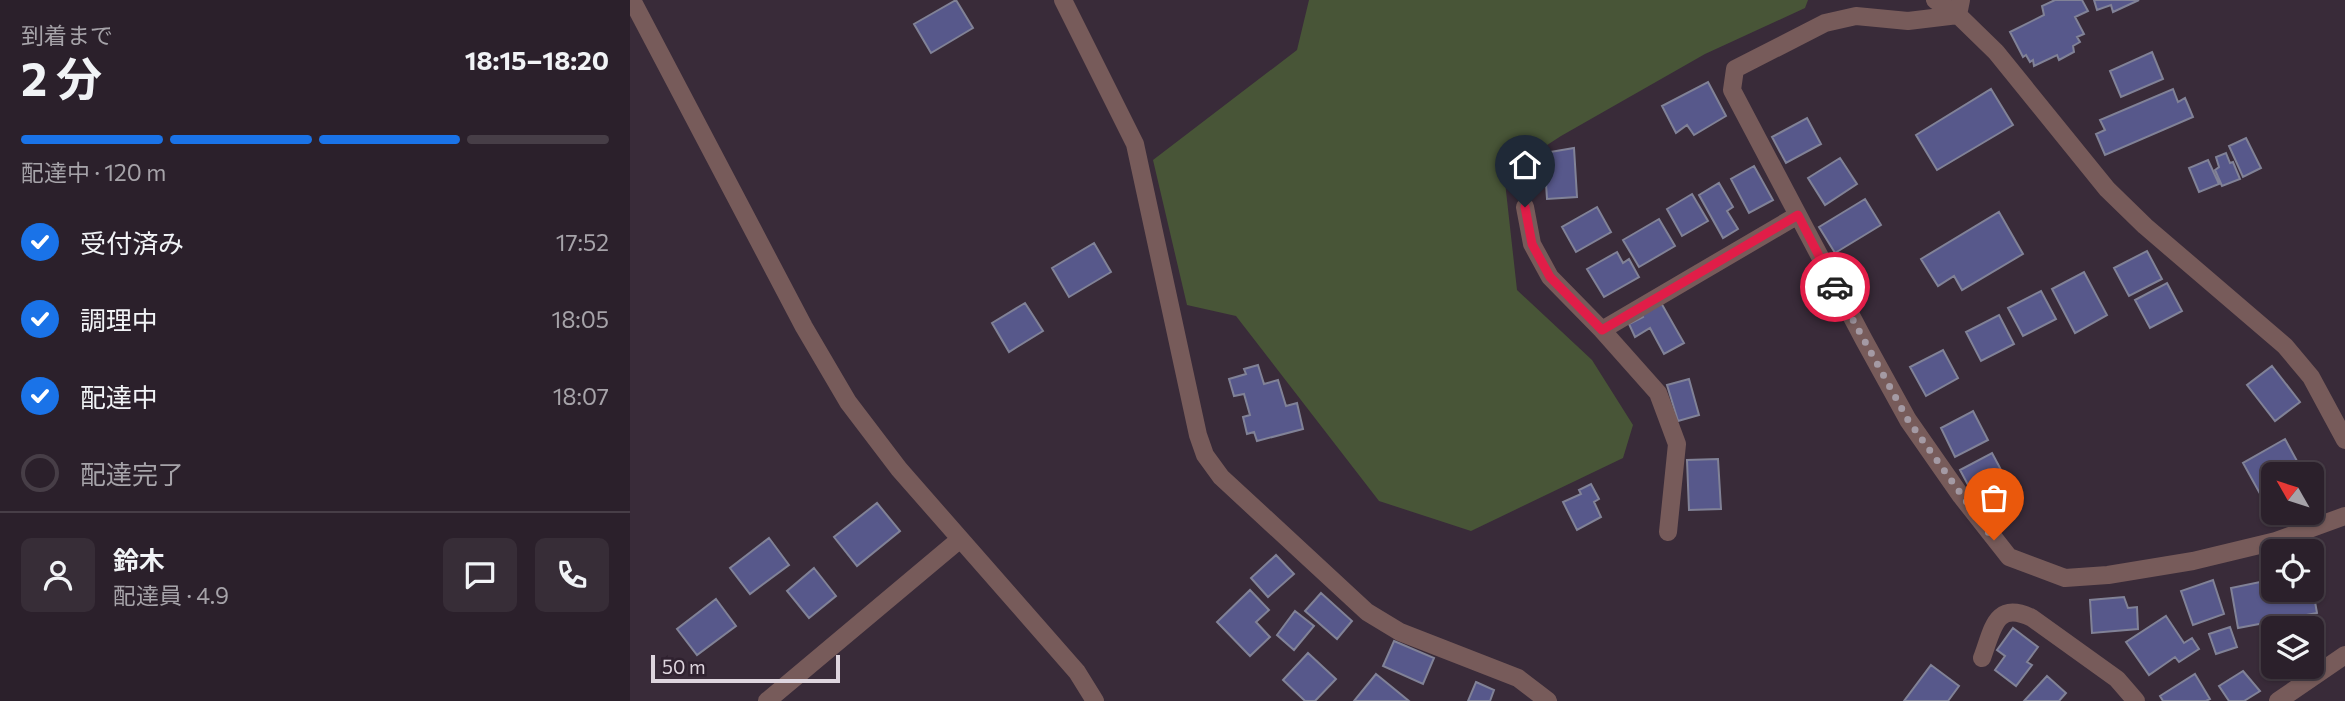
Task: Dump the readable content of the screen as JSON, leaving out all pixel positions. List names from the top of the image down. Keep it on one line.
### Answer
{"scale_bar":"50 m","north":"top left","page":{"heading":["2 分","到着まで","18:15–18:20"],"panel":["鈴木","配達員 · 4.9"],"bar":"配達中 · 120 m","list":[["受付済み","17:52"],["調理中","18:05"],["配達中","18:07"],"配達完了"],"scale":"50 m"}}
